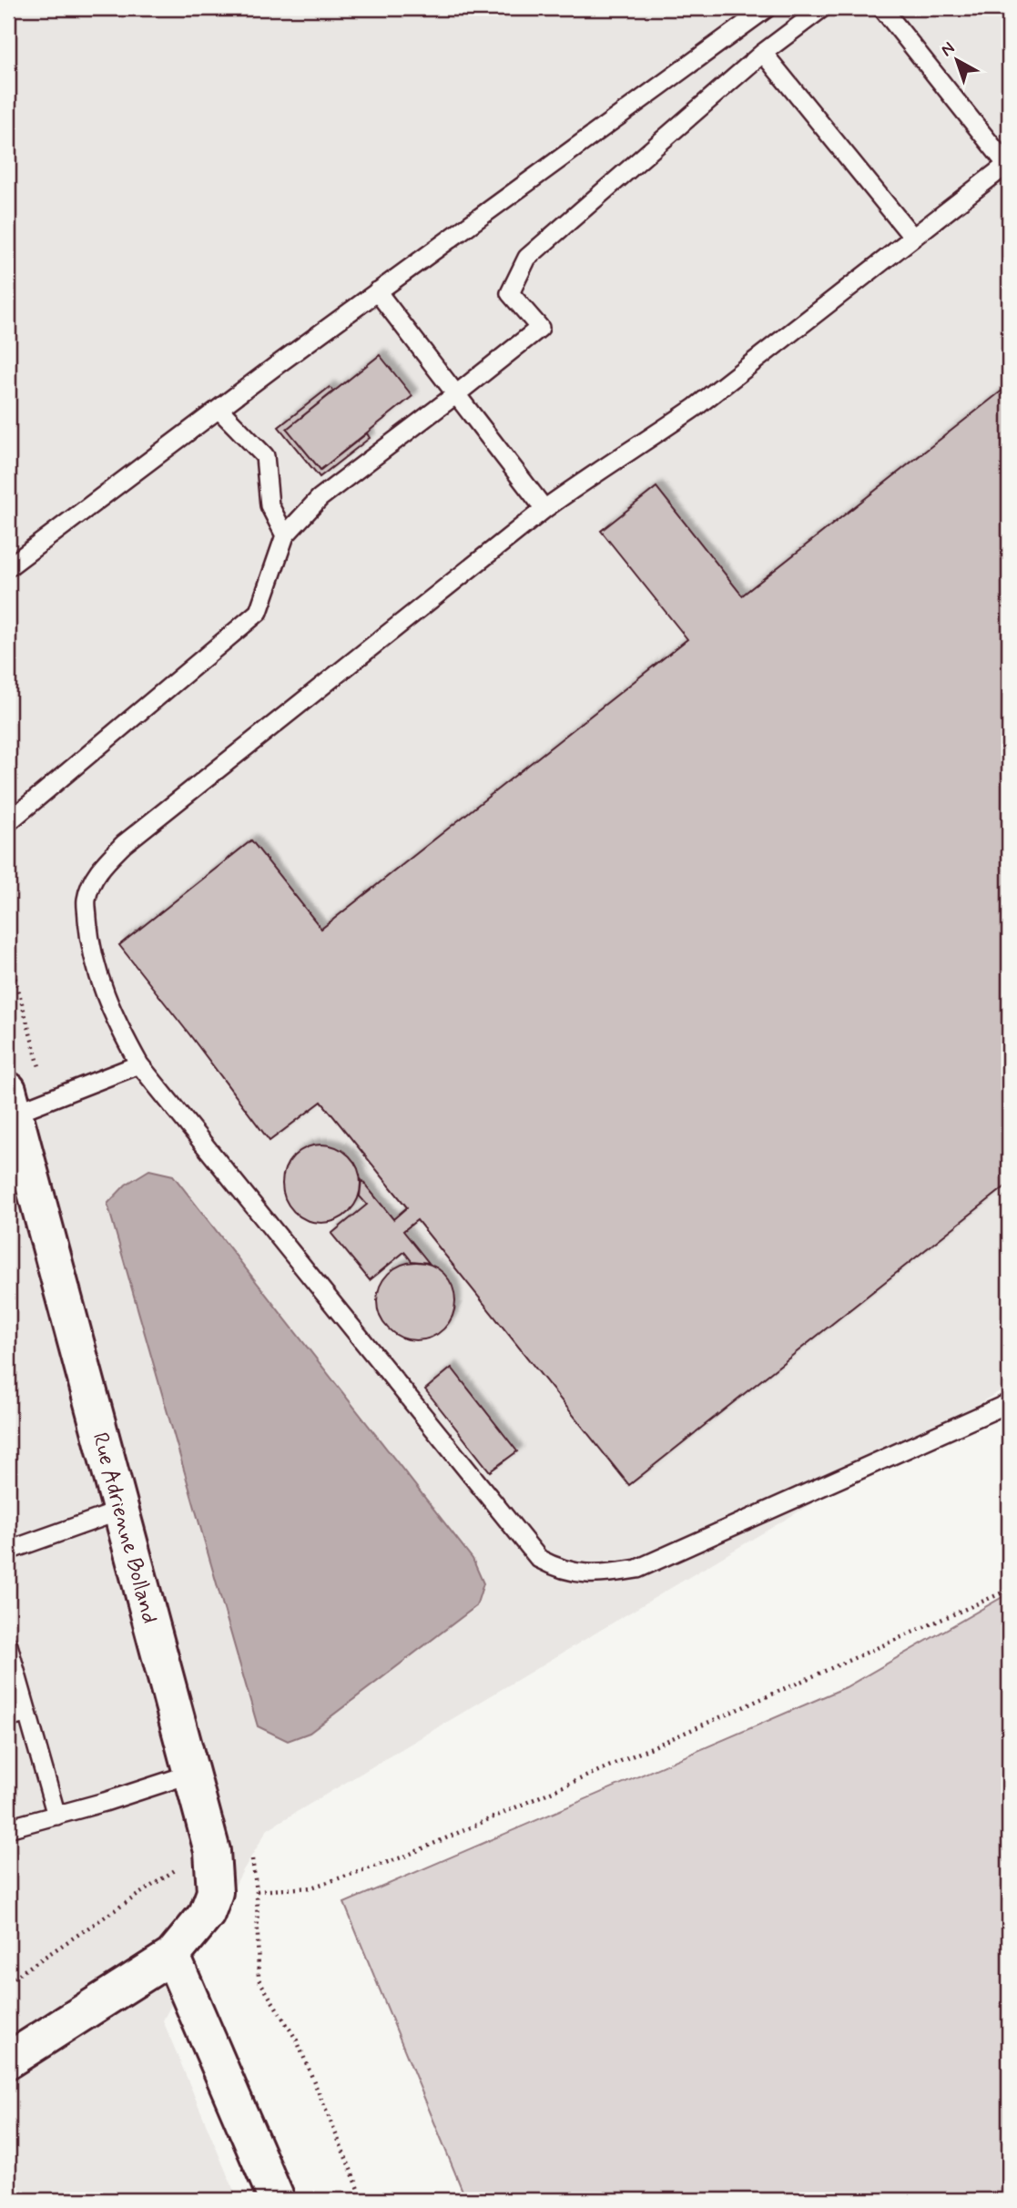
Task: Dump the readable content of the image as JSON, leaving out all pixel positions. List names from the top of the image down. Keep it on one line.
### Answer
{"streets":{"street":["Rue Adrienne Bolland"]},"north":"top left"}
